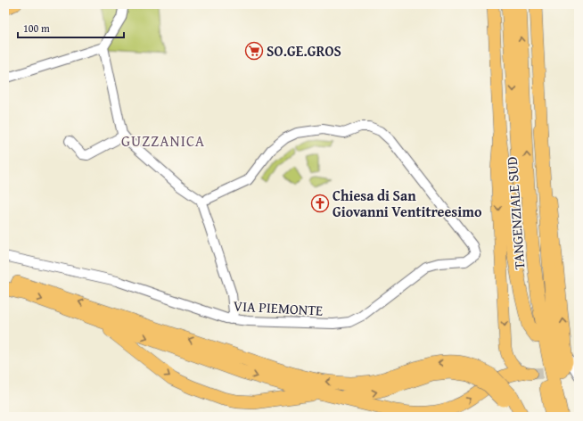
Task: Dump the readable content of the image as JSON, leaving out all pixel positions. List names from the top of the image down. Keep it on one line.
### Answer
{"streets":{"highway":["TANGENZIALE SUD"],"street":["VIA PIEMONTE"]},"districts":["GUZZANICA"],"places":{"supermarket":["SO.GE.GROS"],"church":["Chiesa di San Giovanni Ventitreesimo"]},"scale_bar":"100 m"}
